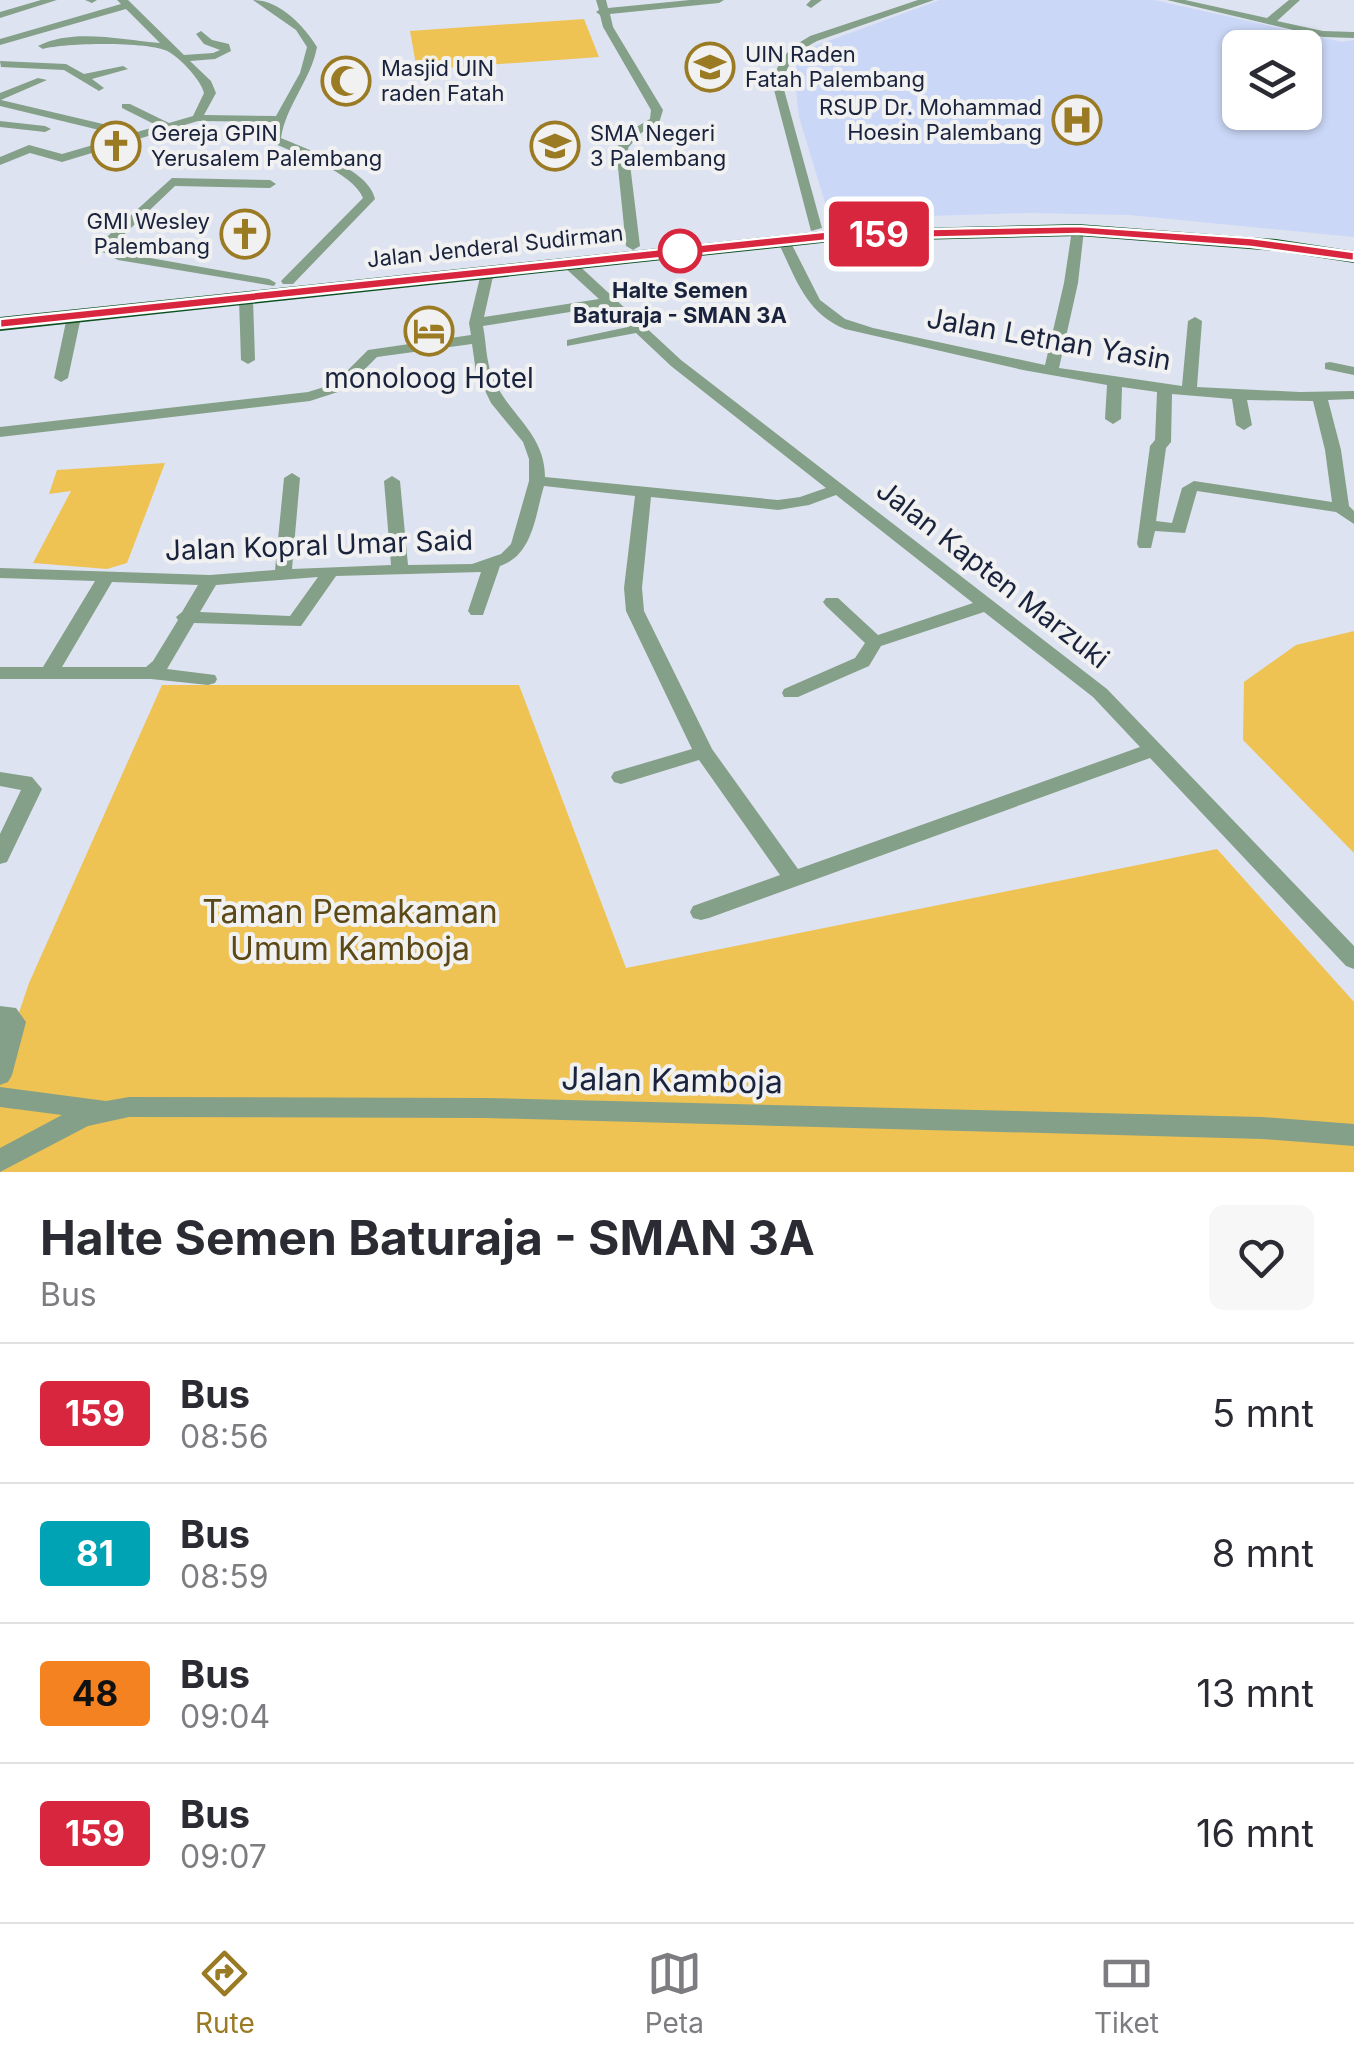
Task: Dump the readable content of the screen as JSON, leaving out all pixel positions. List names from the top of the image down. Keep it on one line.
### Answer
{"streets":{"highway":["Jalan Jenderal Sudirman"],"street":["Jalan Letnan Yasin","Jalan Kopral Umar Said","Jalan Kapten Marzuki","Jalan Kamboja"]},"crossings":[["Jalan Jenderal Sudirman","Jalan Letnan Yasin"],["Jalan Jenderal Sudirman","Jalan Kapten Marzuki"]],"parks":["Taman Pemakaman Umum Kamboja"],"places":{"school or university":["UIN Raden Fatah Palembang","SMA Negeri 3 Palembang"],"mosque":["Masjid UIN raden Fatah"],"hospital":["RSUP Dr. Mohammad Hoesin Palembang"],"church":["Gereja GPIN Yerusalem Palembang","GMI Wesley Palembang"],"other":["Halte Semen Baturaja - SMAN 3A"],"hotel":["monoloog Hotel"]},"lines":["bus line 159"],"page":{"on_map":"159","heading":["Halte Semen Baturaja - SMAN 3A","Bus"],"list":[{"mark":"159","name":"Bus","note":"08:56","value":"5 mnt"},{"mark":"81","name":"Bus","note":"08:59","value":"8 mnt"},{"mark":"48","name":"Bus","note":"09:04","value":"13 mnt"},{"mark":"159","name":"Bus","note":"09:07","value":"16 mnt"}],"tabs":["Rute","Peta","Tiket"]}}
